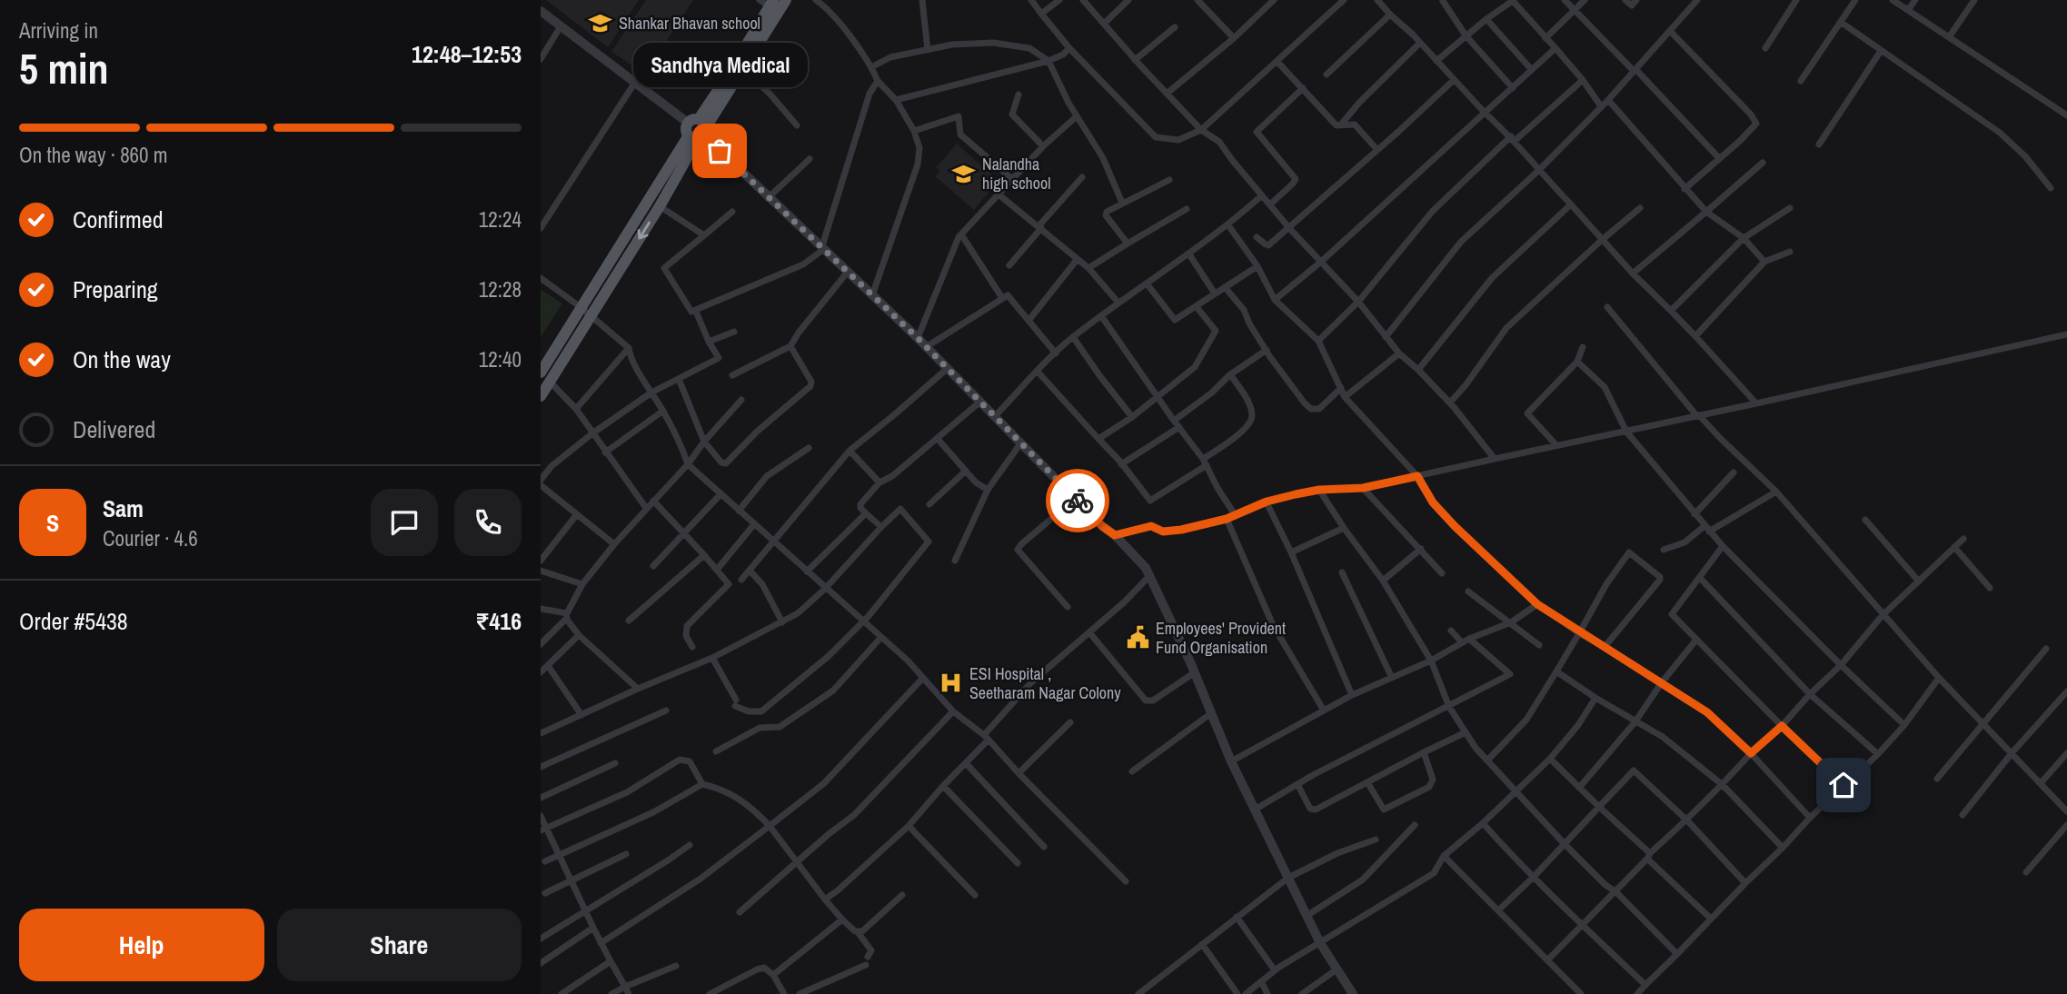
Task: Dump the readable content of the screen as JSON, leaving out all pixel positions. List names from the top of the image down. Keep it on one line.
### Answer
{"places":{"school or university":["Shankar Bhavan school","Nalandha high school"],"other":["Sandhya Medical"],"public building":["Employees' Provident Fund Organisation"],"hospital":["ESI Hospital , Seetharam Nagar Colony"]},"page":{"heading":["5 min","Arriving in","12:48–12:53"],"panel":["Sam","Courier · 4.6","Order #5438","₹416"],"bubble":"Sandhya Medical","bar":"On the way · 860 m","list":[["Confirmed","12:24"],["Preparing","12:28"],["On the way","12:40"],"Delivered"],"round":"S","buttons":["Help","Share"]}}
